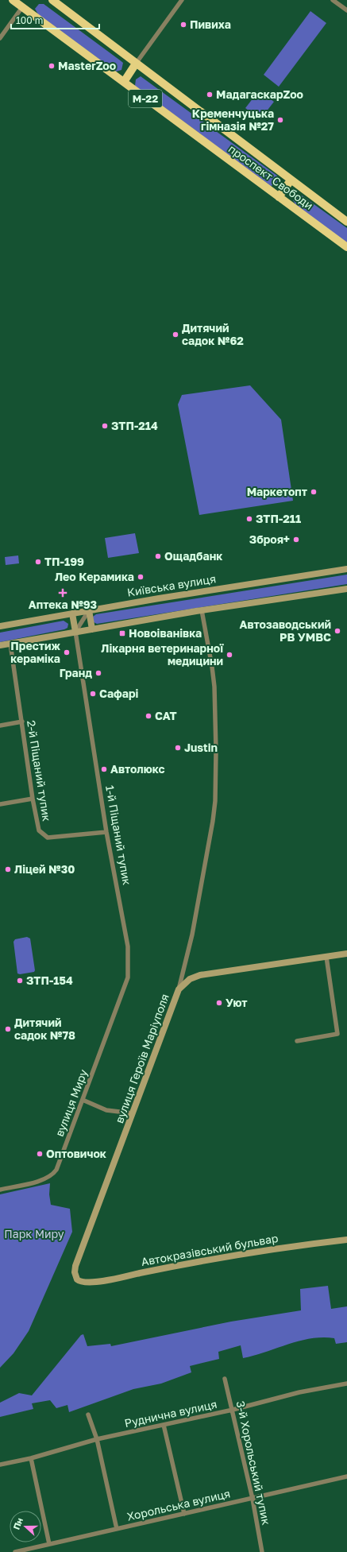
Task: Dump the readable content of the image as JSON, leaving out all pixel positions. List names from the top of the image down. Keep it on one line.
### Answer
{"streets":{"highway":["М-22","проспект Свободи"],"street":["Київська вулиця","2-й Піщаний тупик","1-й Піщаний тупик","вулиця Героїв Маріуполя","вулиця Миру","Автокразівський бульвар","Руднична вулиця","3-й Хорольський тупик","Хорольська вулиця"]},"crossings":[["2-й Піщаний тупик","1-й Піщаний тупик"],["1-й Піщаний тупик","вулиця Миру"],["вулиця Героїв Маріуполя","Автокразівський бульвар"],["Руднична вулиця","3-й Хорольський тупик"],["3-й Хорольський тупик","Хорольська вулиця"]],"parks":["Парк Миру"],"places":{"other":["Пивиха","MasterZoo","МадагаскарZoo","Кременчуцька гімназія №27","Дитячий садок №62","ЗТП-214","Маркетопт","ЗТП-211","Зброя+","Ощадбанк","ТП-199","Лео Керамика","Автозаводський РВ УМВС","Престиж кераміка","Лікарня ветеринарної медицини","Гранд","Сафарі","САТ","Justin","Автолюкс","Ліцей №30","ЗТП-154","Уют","Дитячий садок №78","Оптовичок"],"health":["Аптека №93"],"transit":["Новоіванівка"]},"scale_bar":"100 m","north":"left"}
